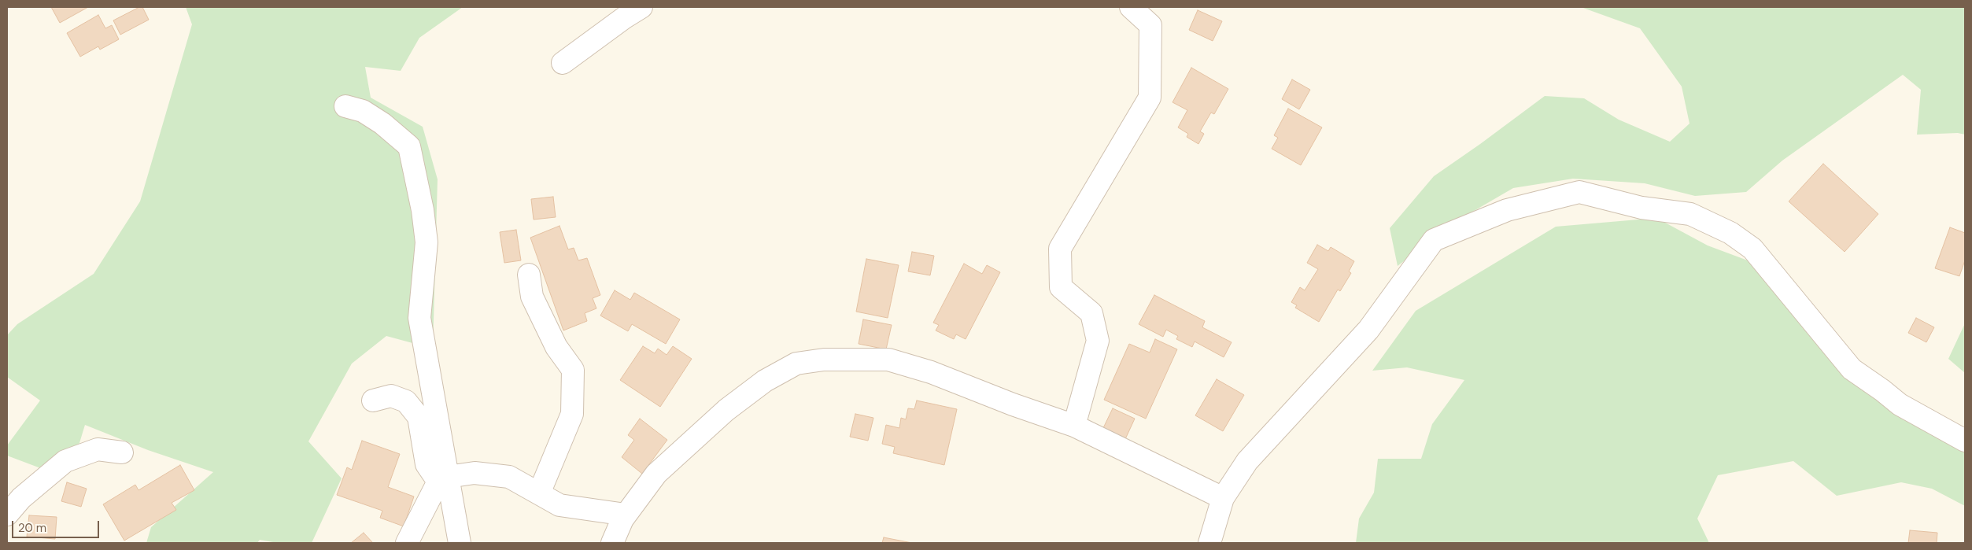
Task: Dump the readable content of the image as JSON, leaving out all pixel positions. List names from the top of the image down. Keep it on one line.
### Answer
{"scale_bar":"20 m"}
